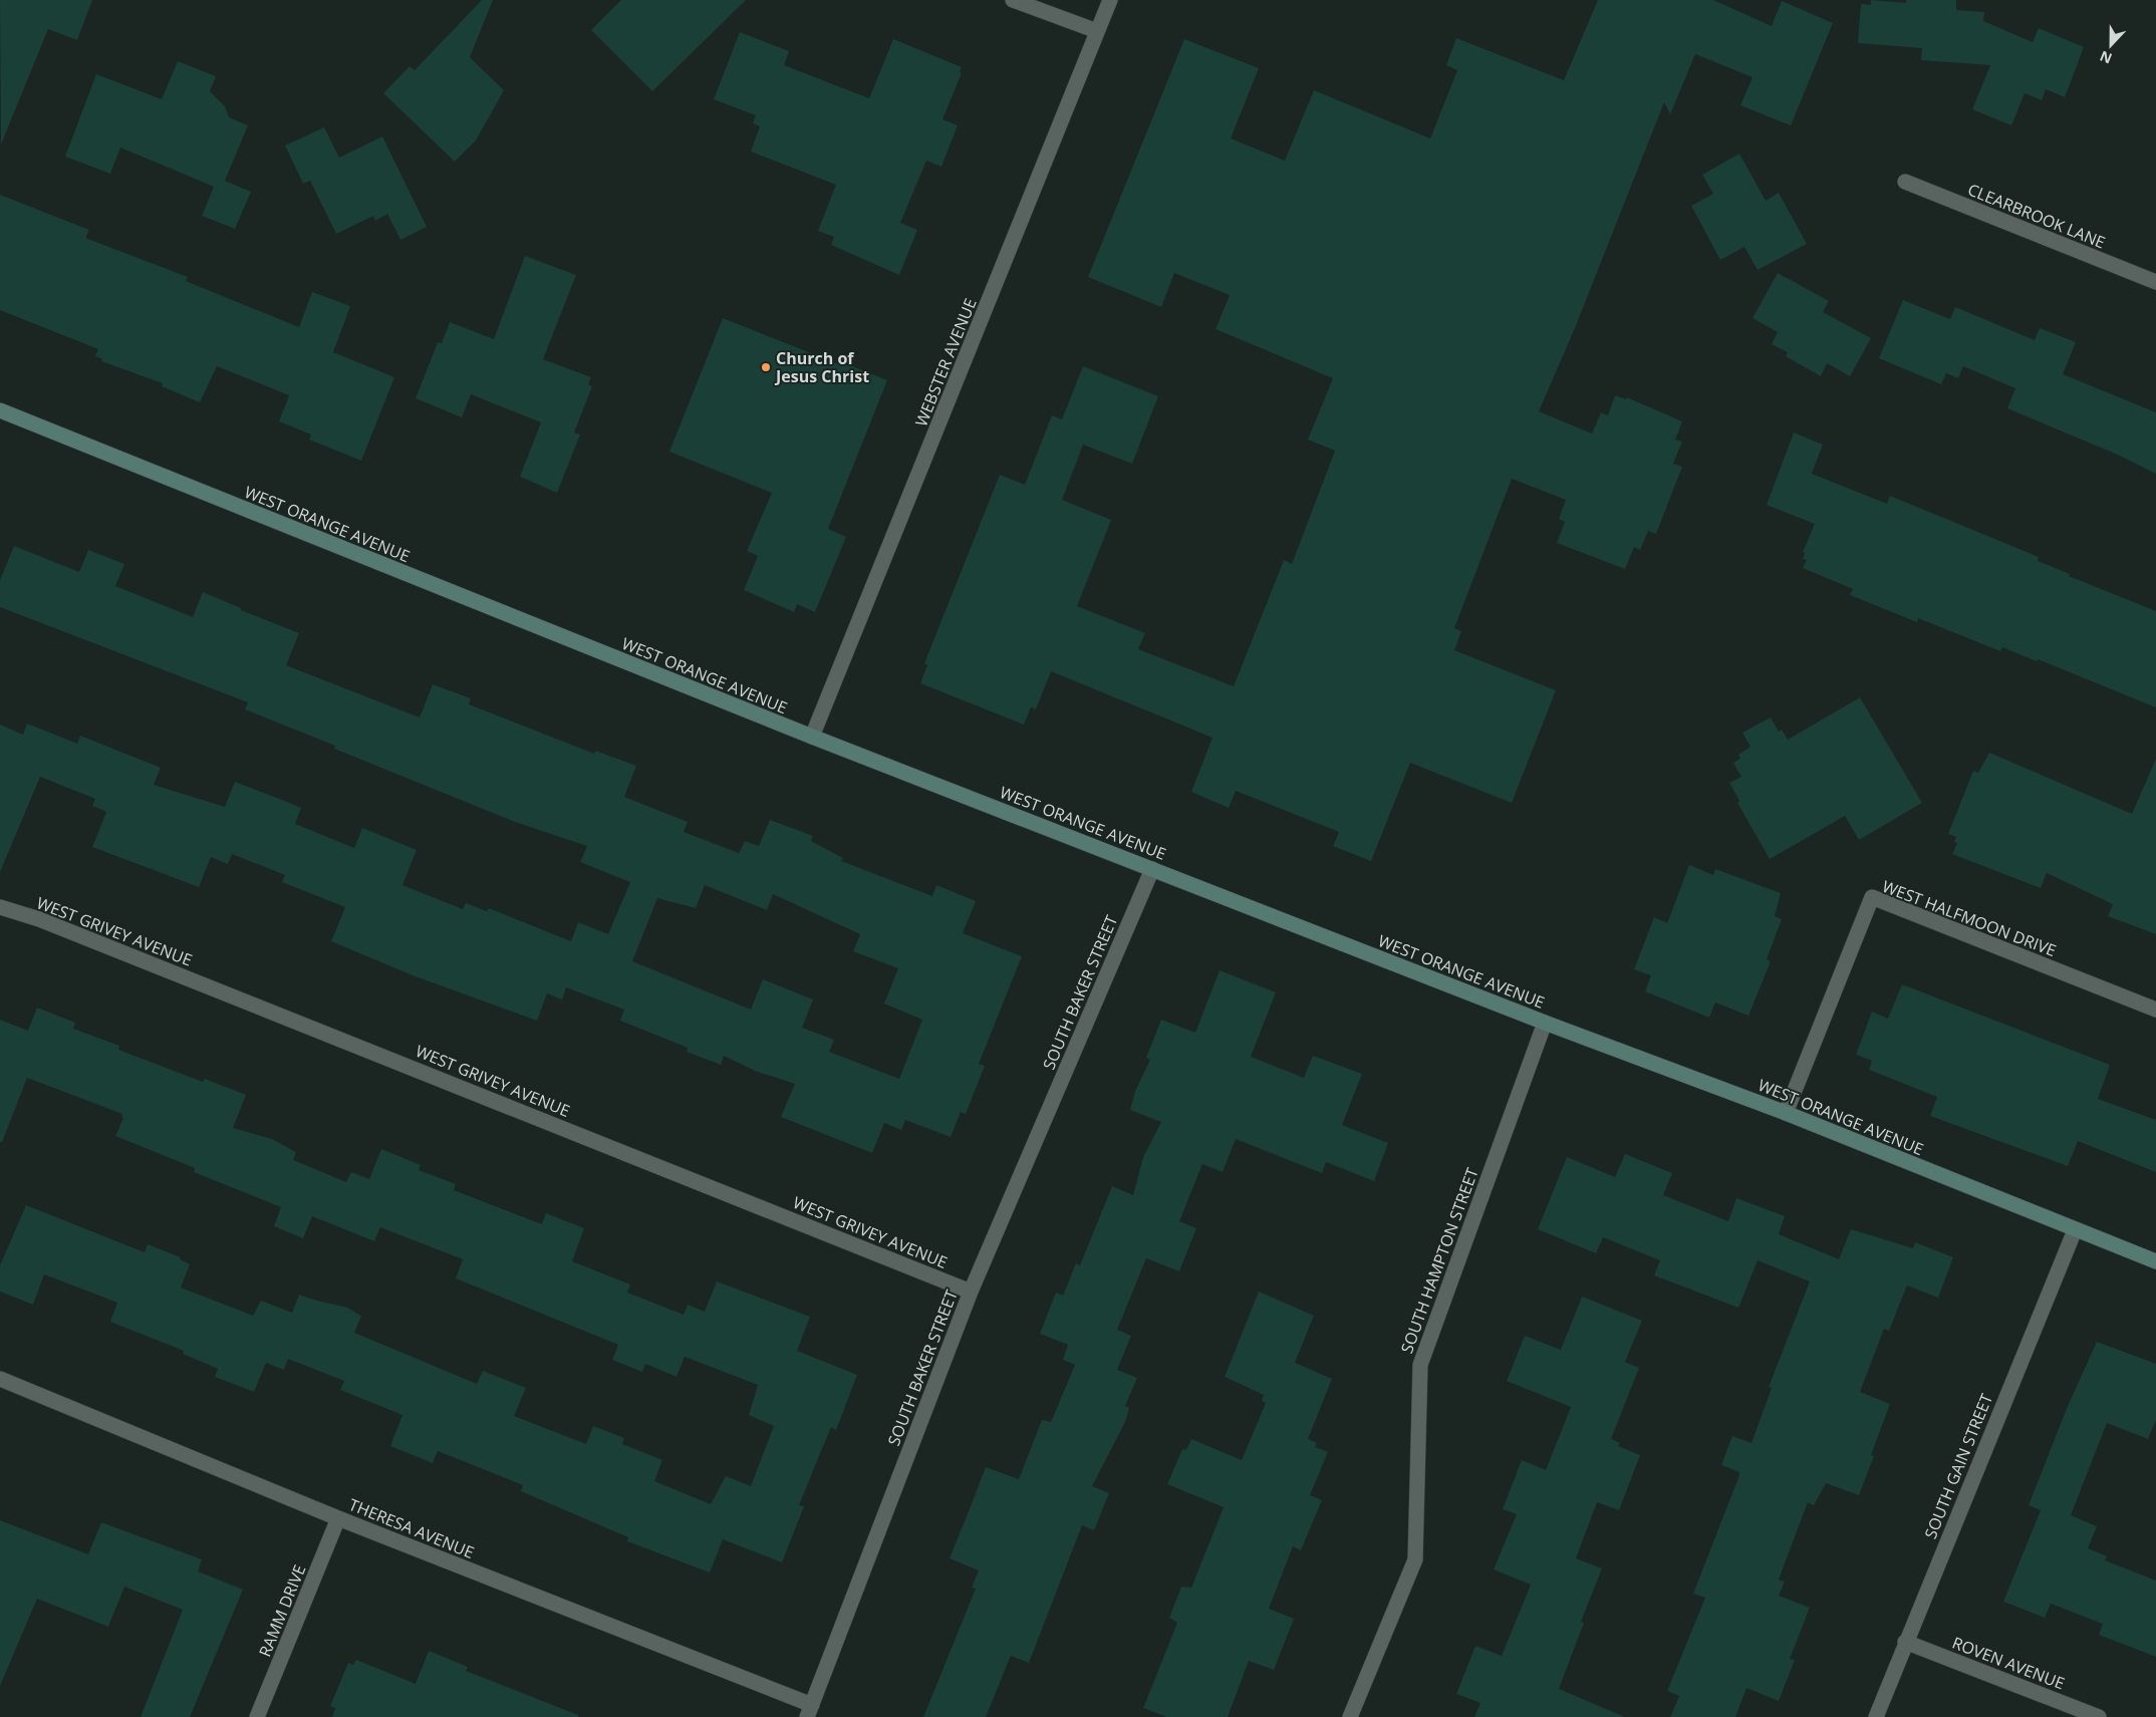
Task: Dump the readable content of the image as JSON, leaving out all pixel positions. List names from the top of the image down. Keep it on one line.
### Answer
{"streets":{"street":["CLEARBROOK LANE","WEBSTER AVENUE","WEST ORANGE AVENUE","WEST HALFMOON DRIVE","WEST GRIVEY AVENUE","SOUTH BAKER STREET","SOUTH HAMPTON STREET","SOUTH GAIN STREET","THERESA AVENUE","RAMM DRIVE","ROVEN AVENUE"]},"crossings":[["WEBSTER AVENUE","WEST ORANGE AVENUE"],["WEST ORANGE AVENUE","WEST HALFMOON DRIVE"],["WEST ORANGE AVENUE","SOUTH BAKER STREET"],["WEST ORANGE AVENUE","SOUTH HAMPTON STREET"],["WEST ORANGE AVENUE","SOUTH GAIN STREET"],["WEST GRIVEY AVENUE","SOUTH BAKER STREET"],["SOUTH BAKER STREET","THERESA AVENUE"],["SOUTH GAIN STREET","ROVEN AVENUE"],["THERESA AVENUE","RAMM DRIVE"]],"places":["Church of Jesus Christ"],"north":"bottom"}
